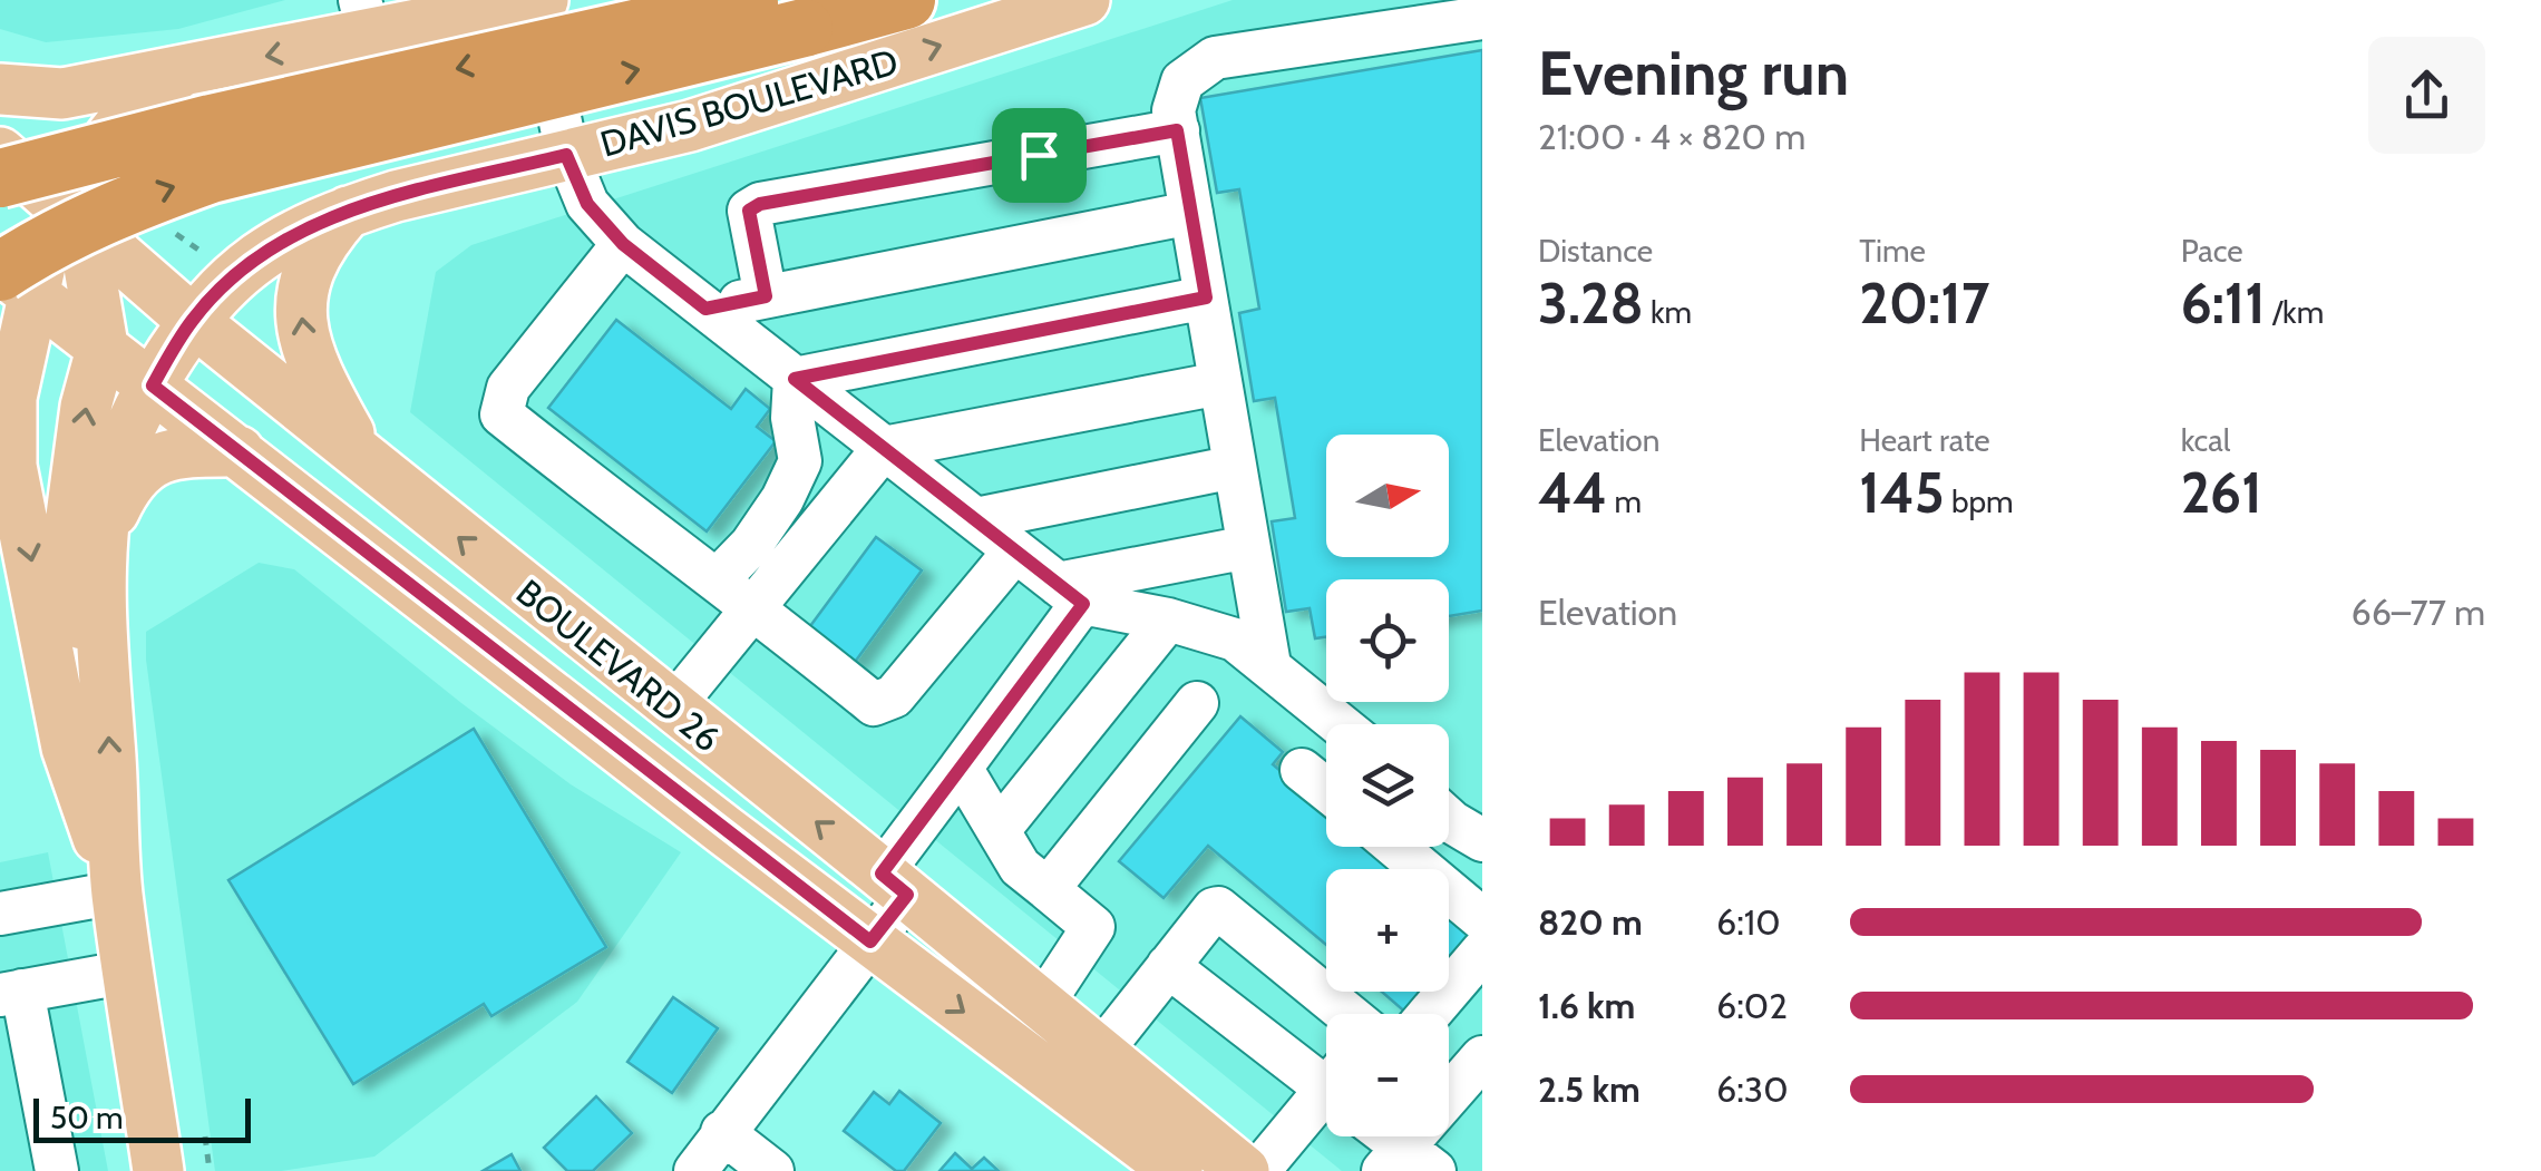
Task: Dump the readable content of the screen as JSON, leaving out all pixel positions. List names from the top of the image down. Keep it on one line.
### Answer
{"streets":{"main road":["DAVIS BOULEVARD","BOULEVARD 26"]},"crossings":[["DAVIS BOULEVARD","BOULEVARD 26"]],"one_way":["DAVIS BOULEVARD"],"scale_bar":"50 m","north":"right","page":{"heading":["Evening run","21:00 · 4 × 820 m"],"stats":[["Distance","3.28 km"],["Time","20:17"],["Pace","6:11 /km"],["Elevation","44 m"],["Heart rate","145 bpm"],["kcal","261"]],"map_buttons":["+","−"],"chart":["Elevation","66–77 m"],"list":[{"name":"820 m","note":"6:10"},{"name":"1.6 km","note":"6:02"},{"name":"2.5 km","note":"6:30"}],"scale":"50 m"}}
